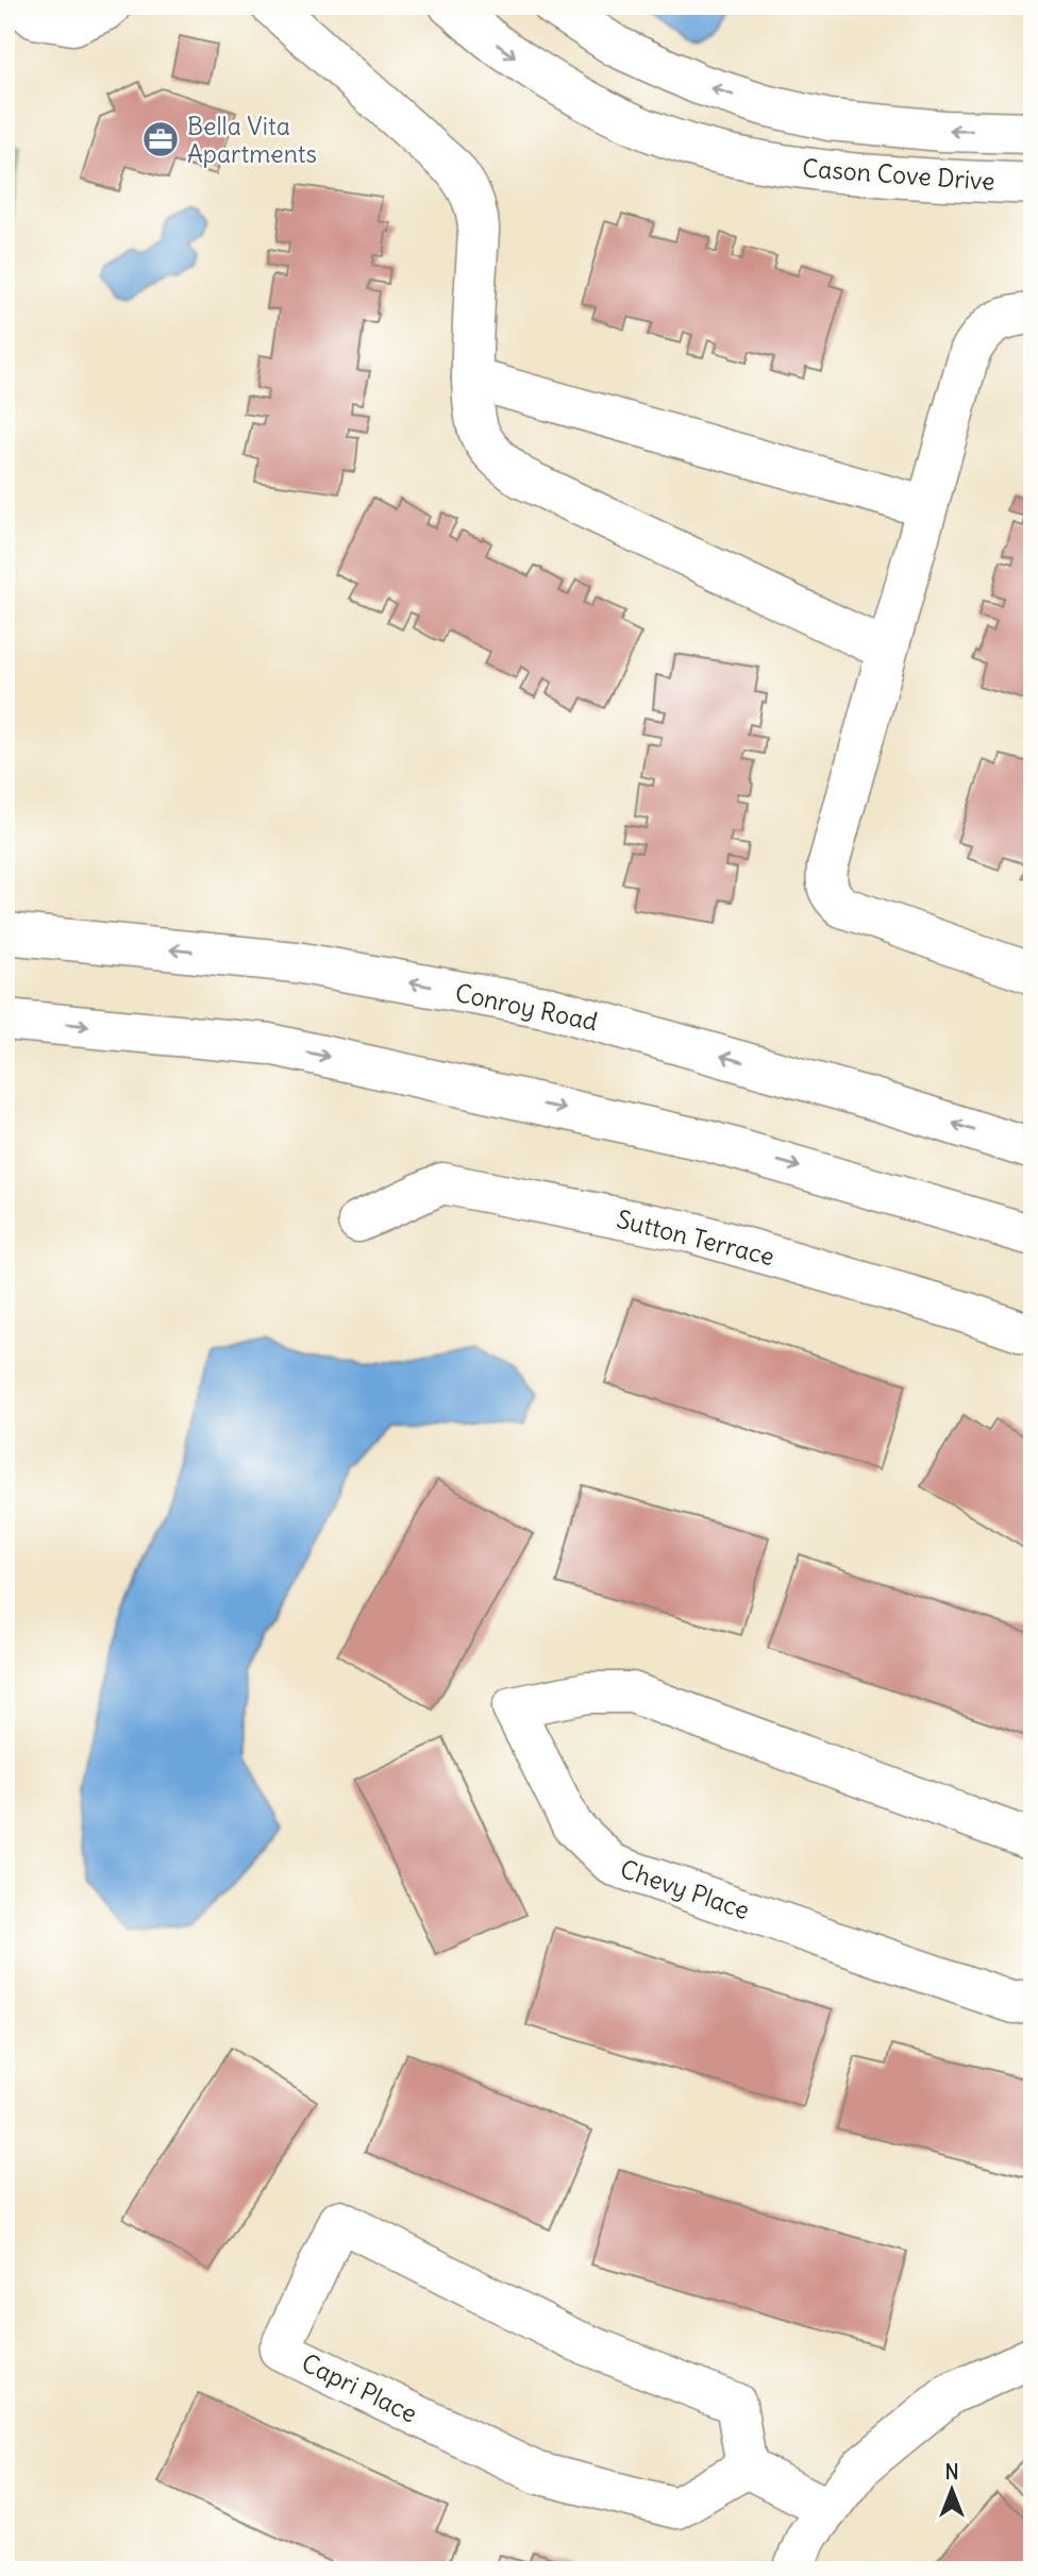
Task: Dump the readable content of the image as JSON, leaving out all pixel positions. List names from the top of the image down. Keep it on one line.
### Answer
{"streets":{"main road":["Cason Cove Drive","Conroy Road","Sutton Terrace","Chevy Place","Capri Place"]},"places":{"office":["Bella Vita Apartments"]},"north":"top"}
